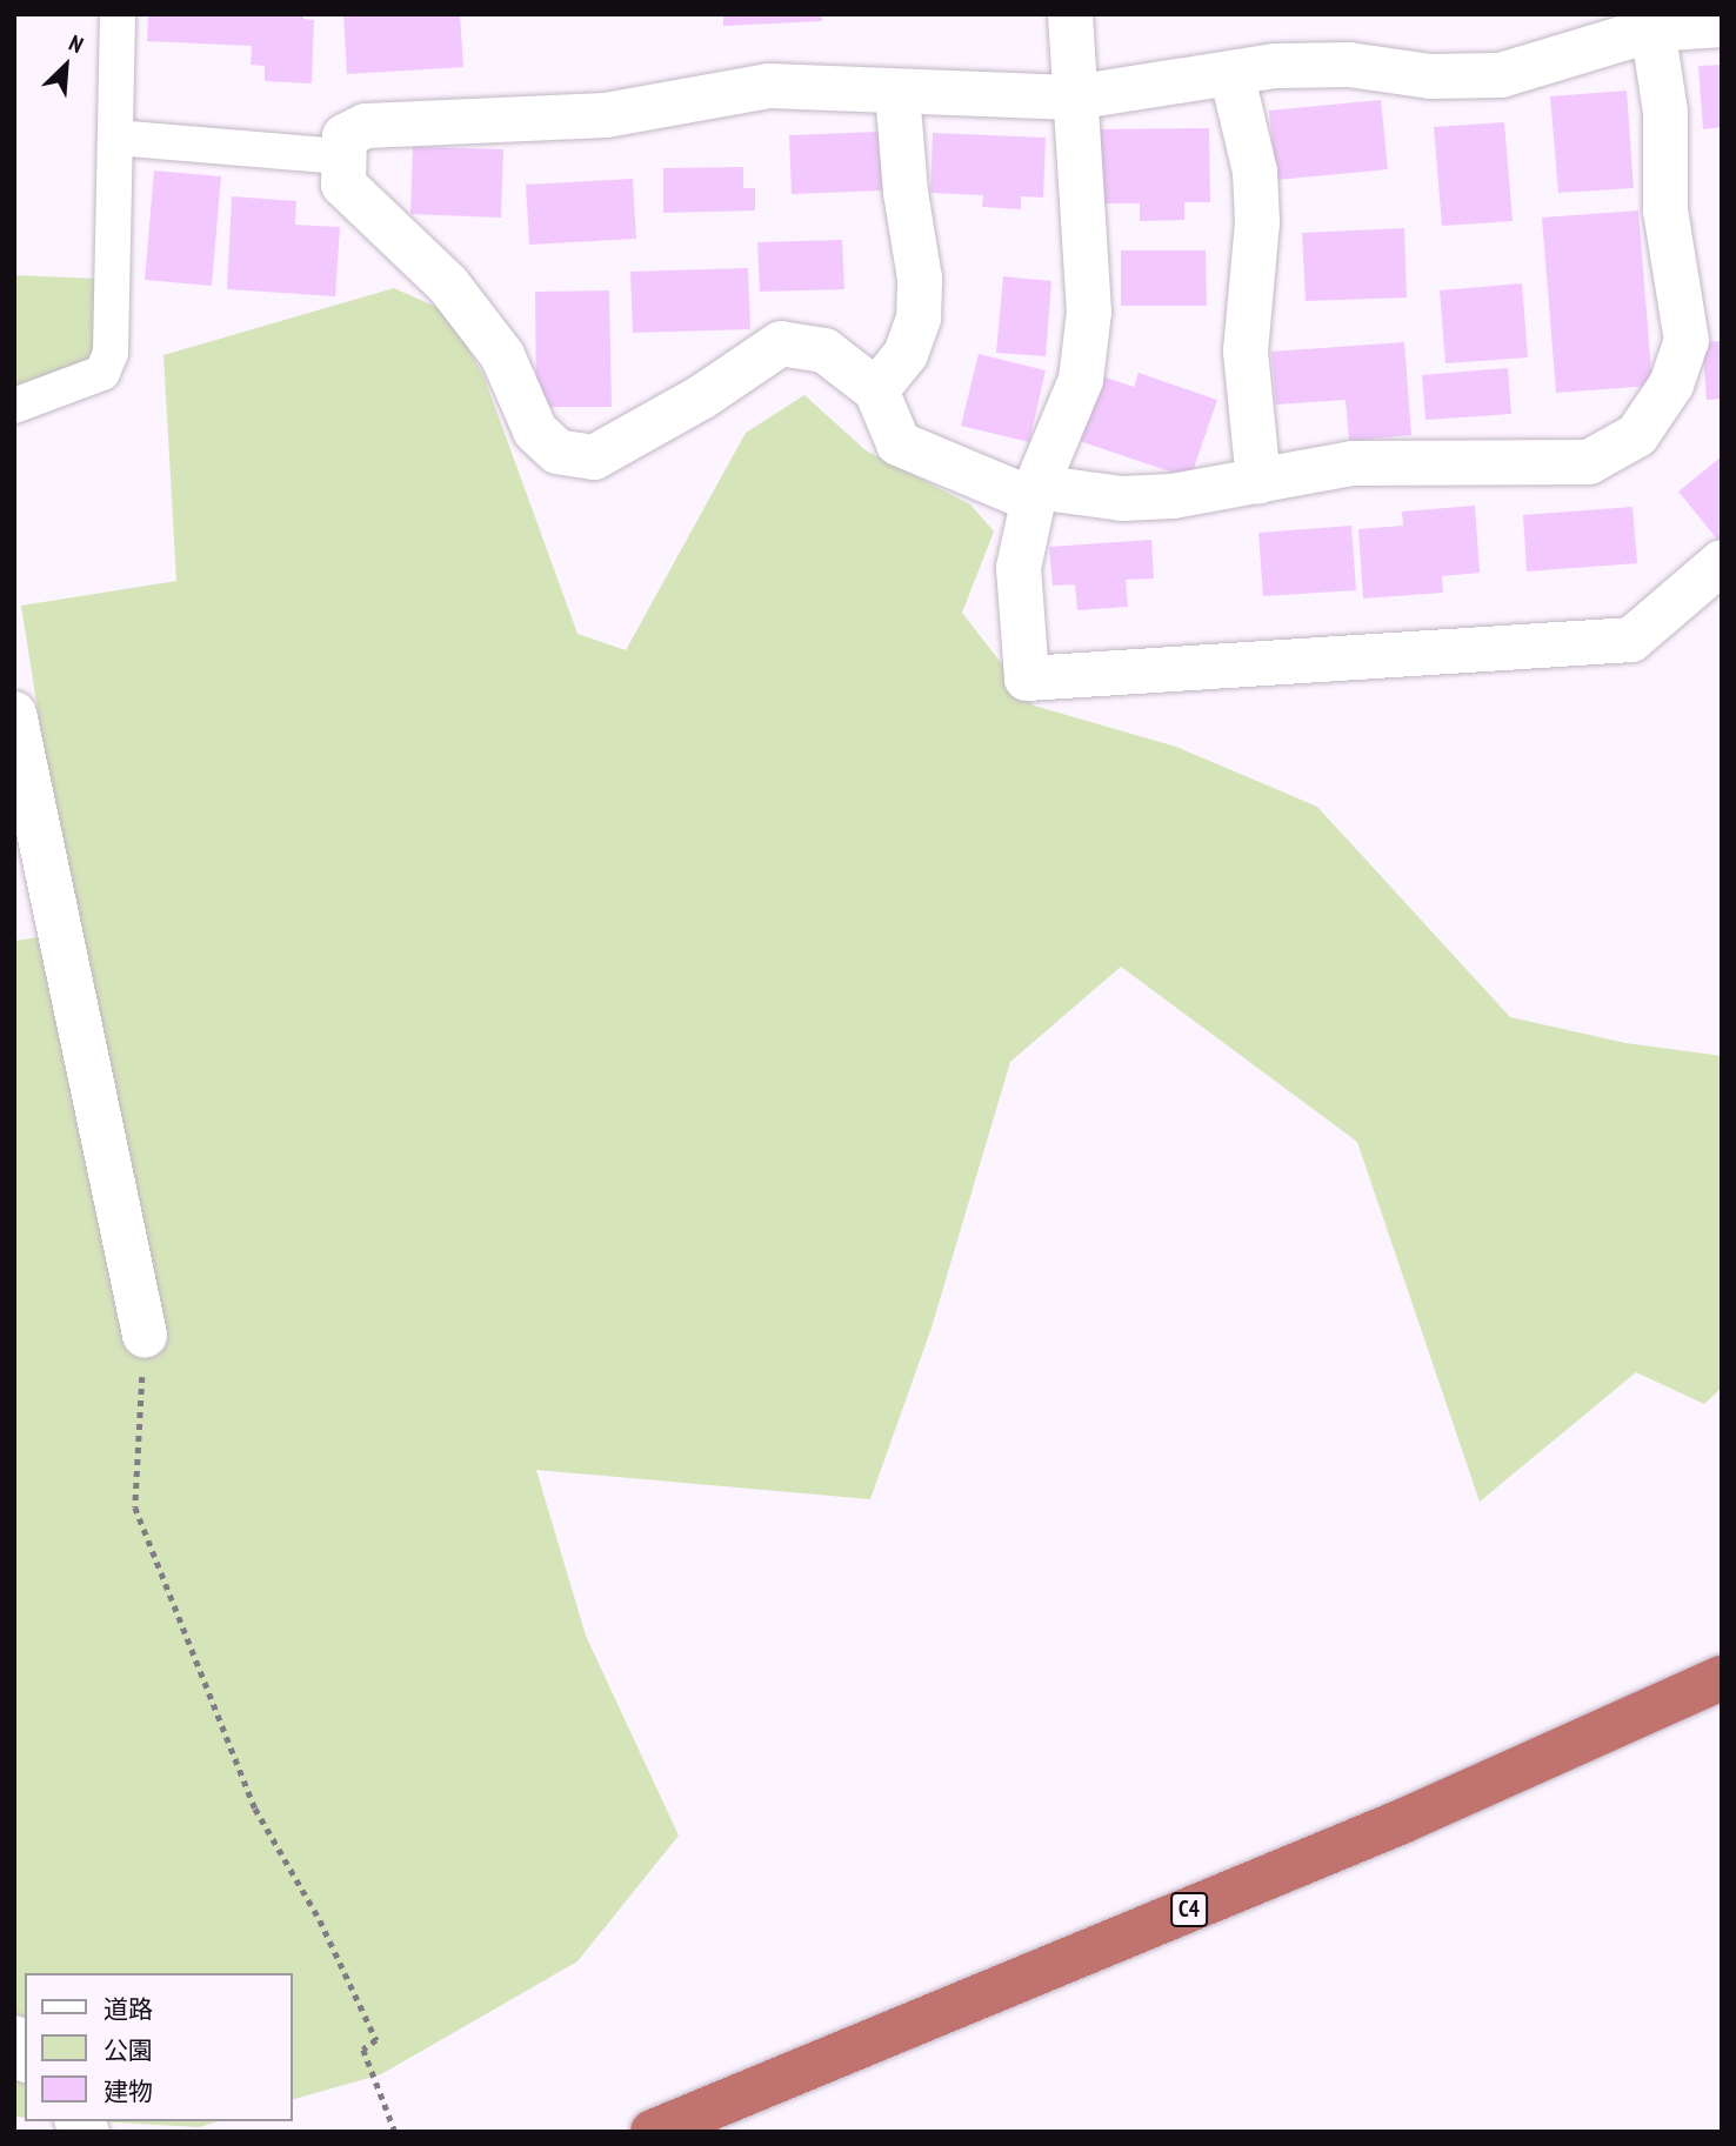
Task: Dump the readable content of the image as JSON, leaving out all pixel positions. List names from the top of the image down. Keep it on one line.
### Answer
{"streets":{"highway":["C4"]},"legend":["道路","公園","建物"],"north":"top right"}
